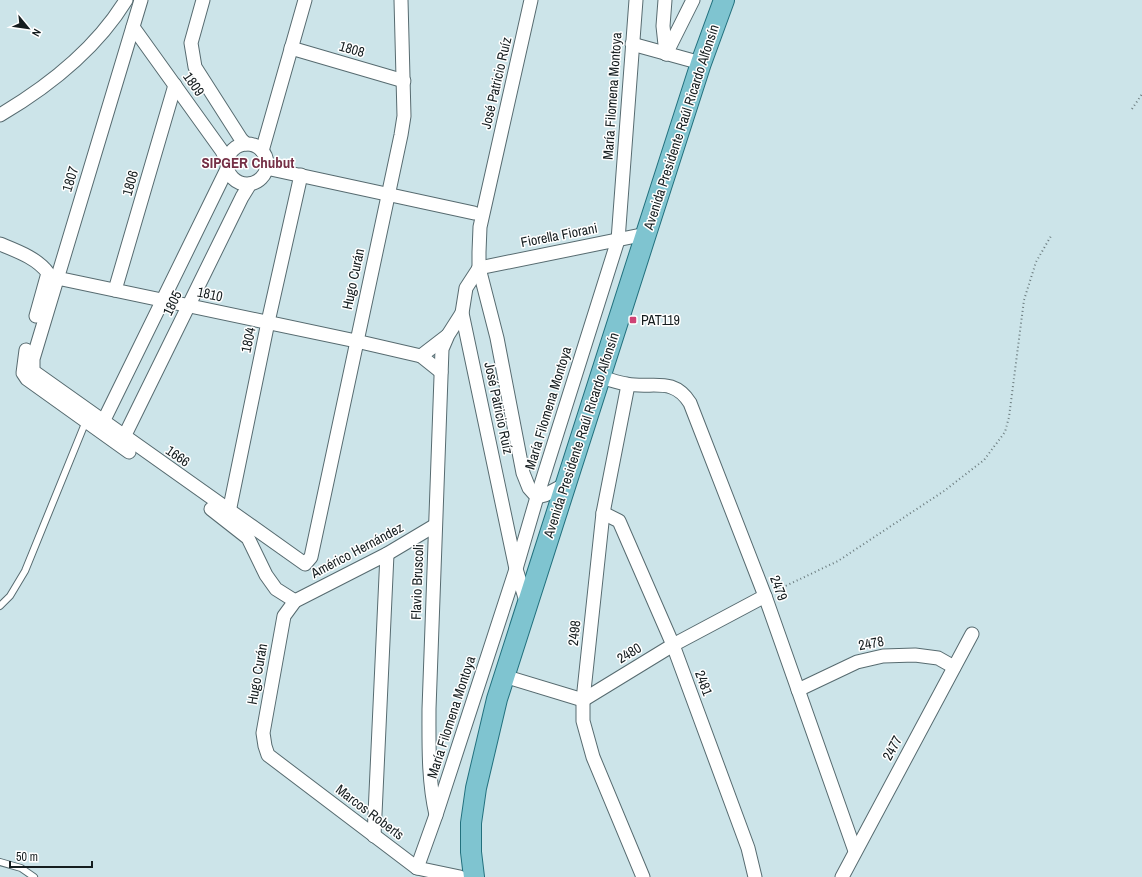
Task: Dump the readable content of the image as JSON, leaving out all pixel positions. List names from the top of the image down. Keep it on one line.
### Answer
{"streets":{"main road":["Avenida Presidente Raúl Ricardo Alfonsín"],"street":["1808","José Patricio Ruíz","1809","María Filomena Montoya","1807","1806","Fiorella Fiorani","Hugo Curán","1810","1805","1804","1666","Américo Hernández","Flavio Bruscoli","2479","2498","2478","2480","2481","2477","Marcos Roberts"]},"crossings":[["1808","Hugo Curán"],["José Patricio Ruíz","María Filomena Montoya"],["José Patricio Ruíz","Avenida Presidente Raúl Ricardo Alfonsín"],["José Patricio Ruíz","Fiorella Fiorani"],["1809","1807"],["1809","1806"],["1809","1805"],["María Filomena Montoya","Fiorella Fiorani"],["María Filomena Montoya","Flavio Bruscoli"],["María Filomena Montoya","Marcos Roberts"],["Avenida Presidente Raúl Ricardo Alfonsín","Fiorella Fiorani"],["Avenida Presidente Raúl Ricardo Alfonsín","2479"],["1807","1810"],["1807","1666"],["1806","1810"],["Hugo Curán","1810"],["Hugo Curán","1666"],["Hugo Curán","Américo Hernández"],["Hugo Curán","Marcos Roberts"],["1810","1805"],["1810","1804"],["1805","1666"],["1804","1666"],["Américo Hernández","Flavio Bruscoli"],["2479","2498"],["2479","2478"],["2479","2480"],["2479","2477"],["2498","2480"],["2498","2481"],["2478","2477"],["2480","2481"]],"districts":["SIPGER Chubut"],"places":{"transit":["PAT119"]},"scale_bar":"50 m","north":"bottom right"}
